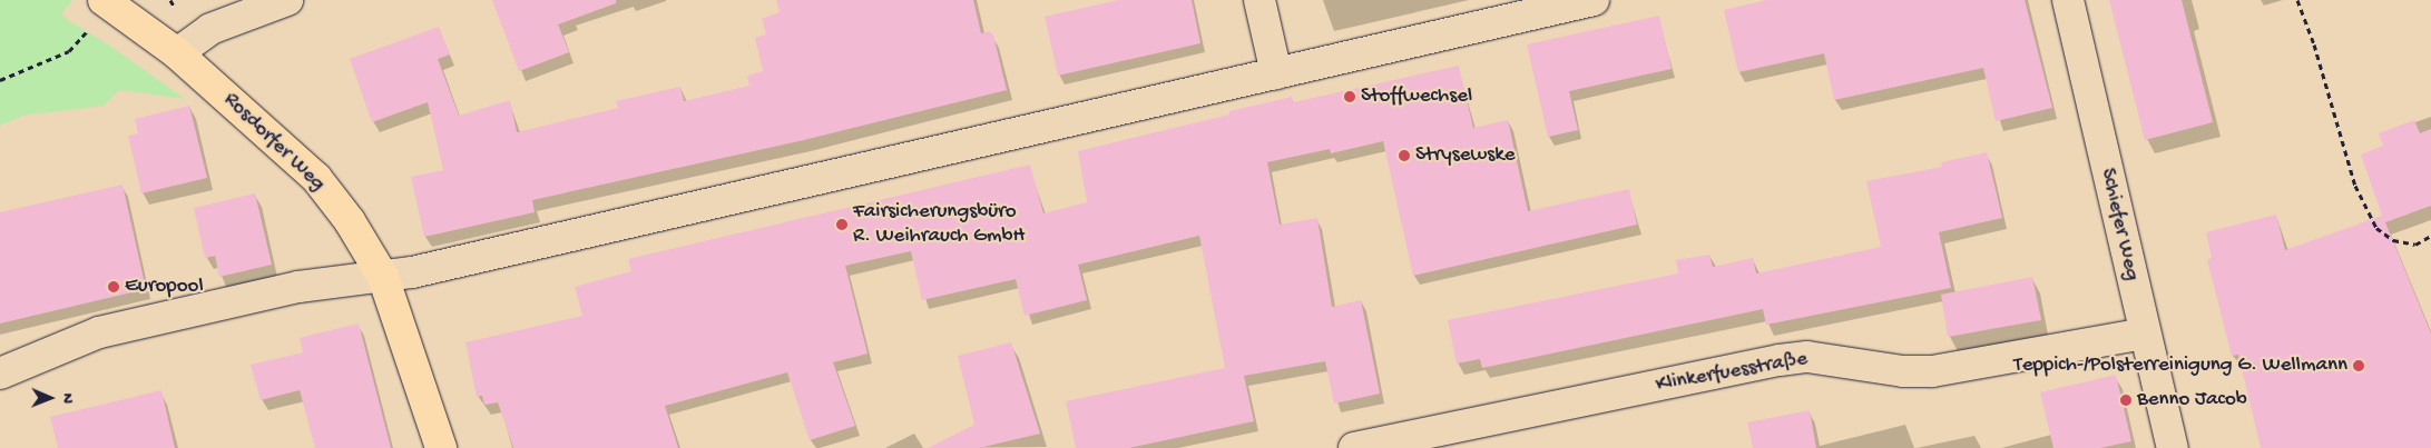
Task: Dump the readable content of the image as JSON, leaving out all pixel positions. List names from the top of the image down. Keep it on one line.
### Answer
{"streets":{"main road":["Rosdorfer Weg"],"street":["Schiefer Weg","Klinkerfuesstraße"]},"crossings":[["Schiefer Weg","Klinkerfuesstraße"]],"places":["Stoffwechsel","Strysewske","Fairsicherungsbüro R. Weihrauch GmbH","Europool","Teppich-/Polsterreinigung G. Wellmann","Benno Jacob"],"north":"right"}
